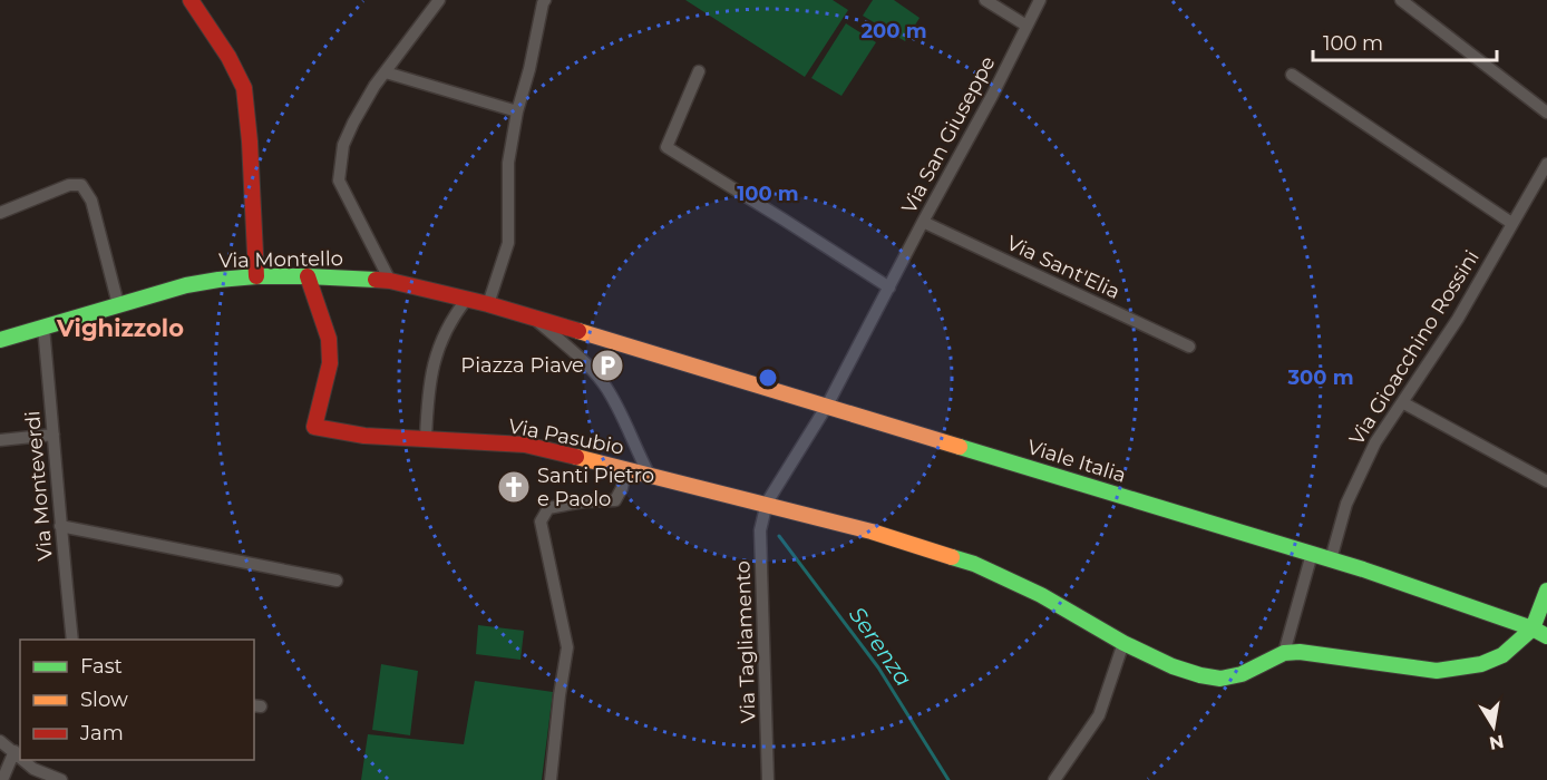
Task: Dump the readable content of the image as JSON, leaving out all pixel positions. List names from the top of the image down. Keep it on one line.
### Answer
{"streets":{"street":["Via San Giuseppe","Via Montello","Via Sant'Elia","Via Gioacchino Rossini","Via Pasubio","Viale Italia","Via Monteverdi","Via Tagliamento"]},"crossings":[["Via San Giuseppe","Via Sant'Elia"],["Via San Giuseppe","Via Pasubio"],["Via San Giuseppe","Viale Italia"],["Via San Giuseppe","Via Tagliamento"],["Via Montello","Via Pasubio"],["Via Montello","Via Monteverdi"],["Via Gioacchino Rossini","Viale Italia"],["Via Pasubio","Via Tagliamento"]],"districts":["Vighizzolo"],"water":["Serenza"],"places":{"parking":["Piazza Piave"],"church":["Santi Pietro e Paolo"]},"legend":["Fast","Slow","Jam"],"scale_bar":"100 m","north":"bottom","rings":["200 m","100 m","300 m"]}
